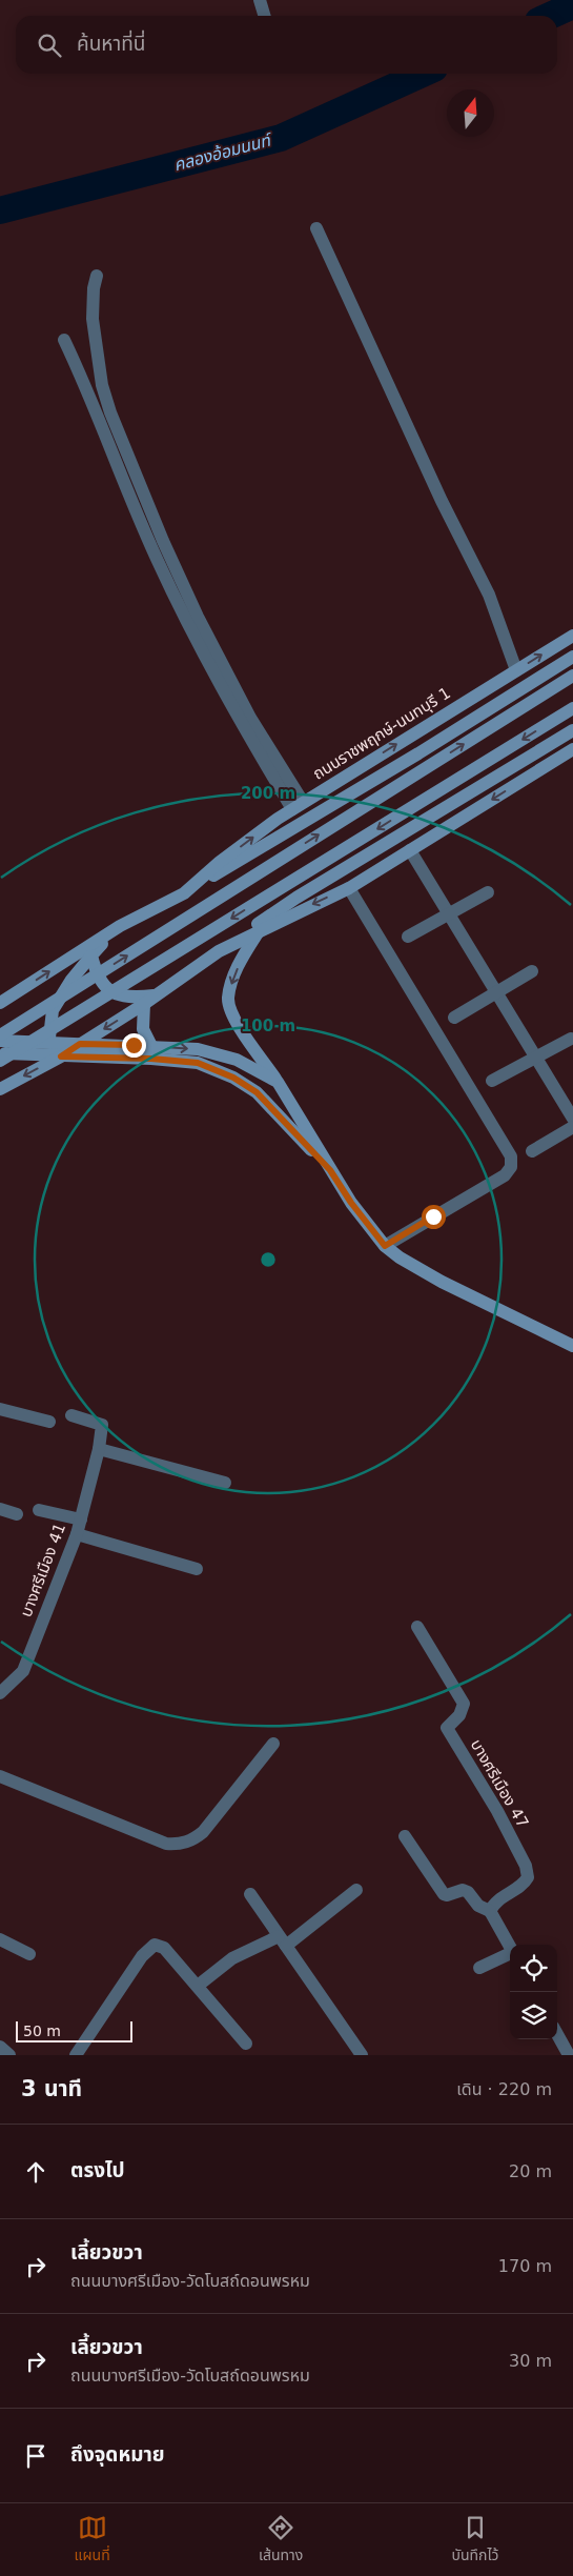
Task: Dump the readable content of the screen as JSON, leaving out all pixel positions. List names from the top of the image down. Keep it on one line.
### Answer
{"streets":{"street":["ถนนราชพฤกษ์-นนทบุรี 1","บางศรีเมือง 41","บางศรีเมือง 47"]},"water":["คลองอ้อมนนท์"],"scale_bar":"50 m","north":"top","page":{"search":"ค้นหาที่นี่","scale":"50 m","heading":["3 นาที","เดิน · 220 m"],"list":[["ตรงไป","20 m"],["เลี้ยวขวา","ถนนบางศรีเมือง-วัดโบสถ์ดอนพรหม","170 m"],["เลี้ยวขวา","ถนนบางศรีเมือง-วัดโบสถ์ดอนพรหม","30 m"],"ถึงจุดหมาย"],"nav":["แผนที่","เส้นทาง","บันทึกไว้"]},"rings":["200 m","100 m"]}
